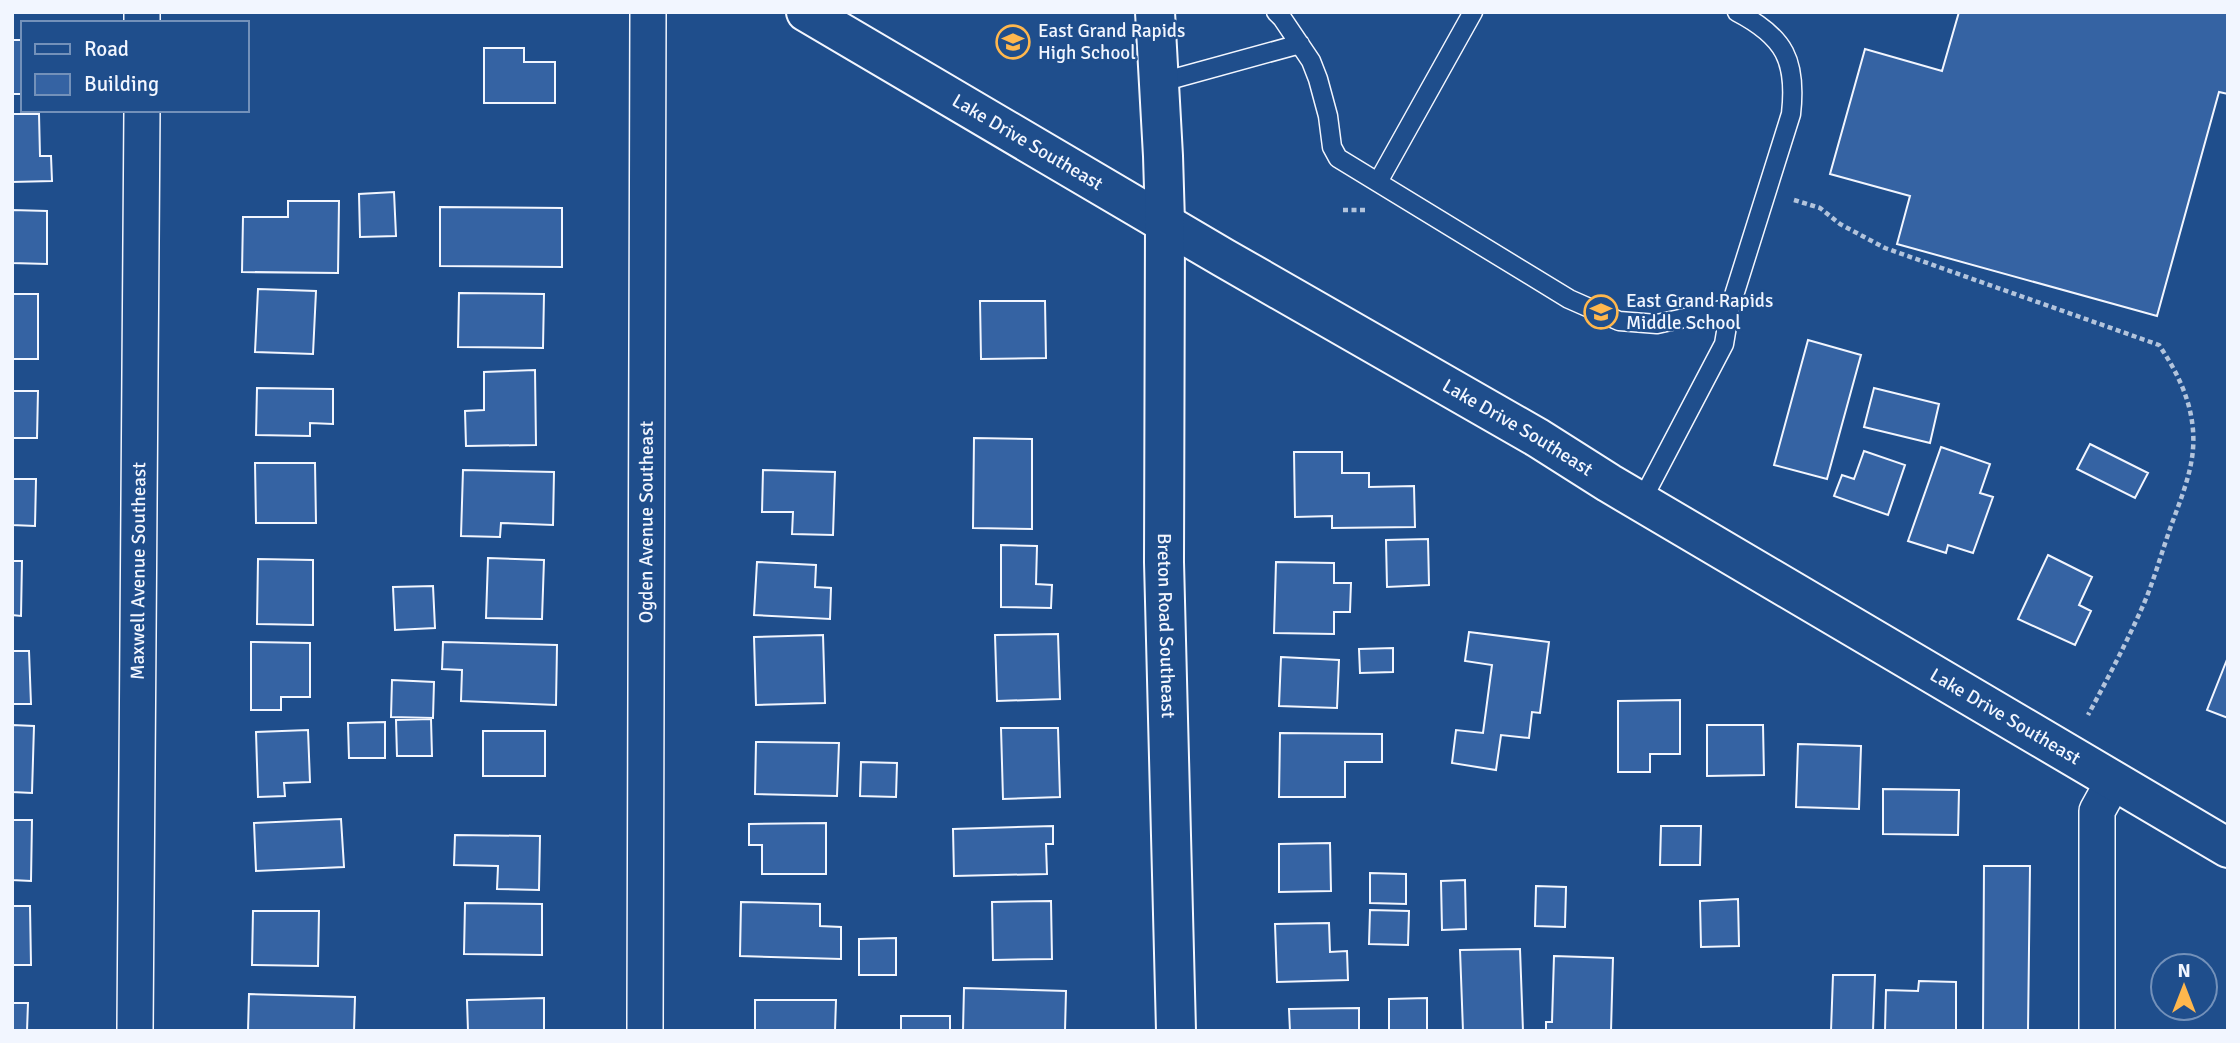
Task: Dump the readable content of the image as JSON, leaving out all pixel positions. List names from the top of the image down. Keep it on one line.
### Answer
{"streets":{"main road":["Lake Drive Southeast","Breton Road Southeast"],"street":["Ogden Avenue Southeast","Maxwell Avenue Southeast"]},"crossings":[["Lake Drive Southeast","Breton Road Southeast"]],"places":{"school or university":["East Grand Rapids High School","East Grand Rapids Middle School"]},"legend":["Road","Building"],"north":"top"}
